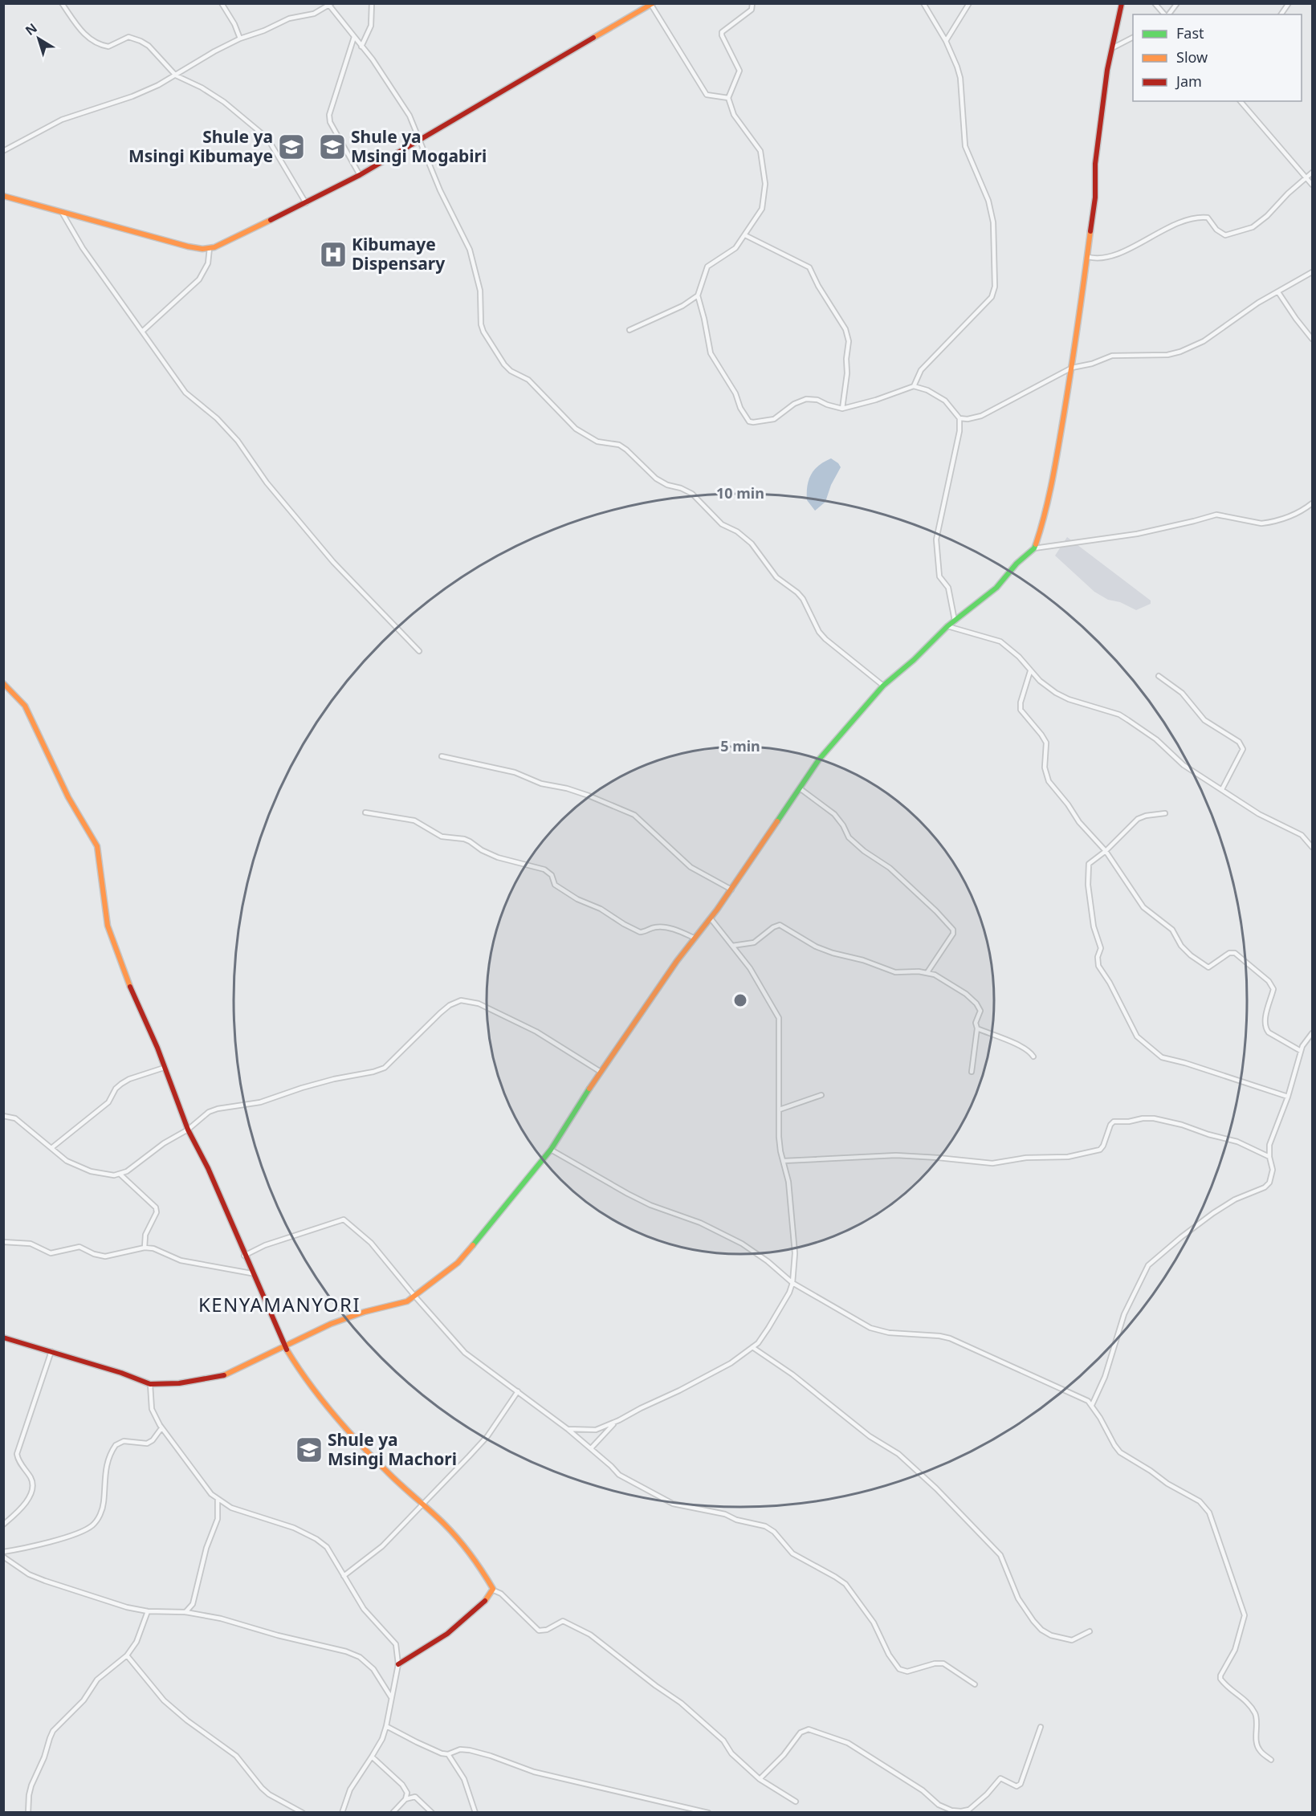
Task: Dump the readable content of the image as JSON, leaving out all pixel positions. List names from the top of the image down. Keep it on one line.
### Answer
{"districts":["KENYAMANYORI"],"places":{"school or university":["Shule ya Msingi Kibumaye","Shule ya Msingi Mogabiri","Shule ya Msingi Machori"],"hospital":["Kibumaye Dispensary"]},"legend":["Fast","Slow","Jam"],"north":"top left","rings":["10 min","5 min"]}
